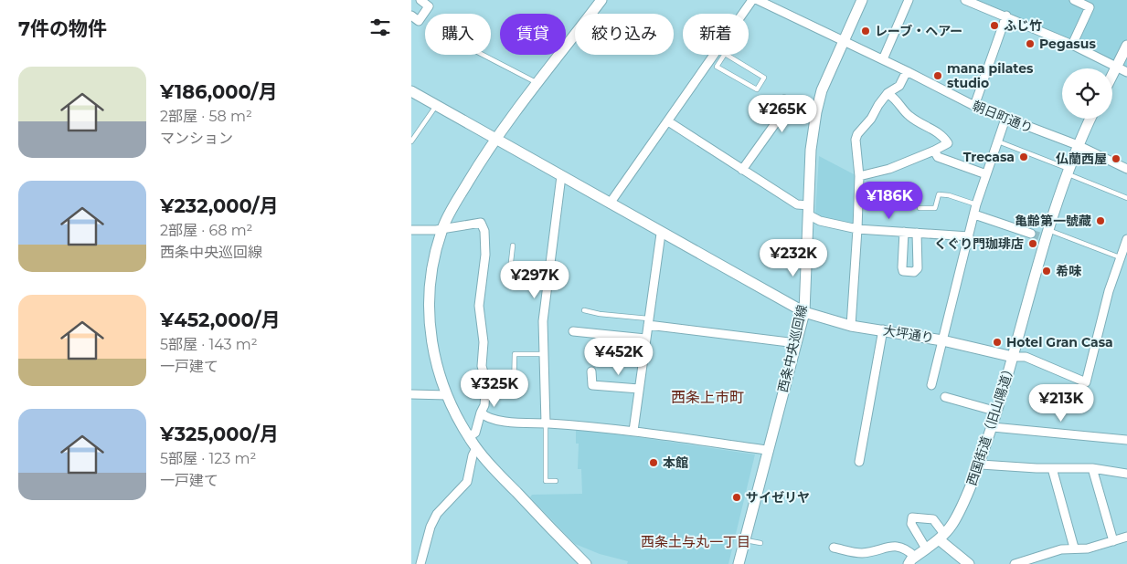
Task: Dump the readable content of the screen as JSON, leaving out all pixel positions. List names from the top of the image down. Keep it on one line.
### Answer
{"streets":{"street":["朝日町通り","大坪通り","西条中央巡回線","西国街道（旧山陽道）"]},"crossings":[["朝日町通り","西条中央巡回線"],["朝日町通り","西国街道（旧山陽道）"],["大坪通り","西条中央巡回線"],["大坪通り","西国街道（旧山陽道）"]],"districts":["西条上市町","西条土与丸一丁目"],"places":["ふじ竹","レーブ・ヘアー","Pegasus","mana pilates studio","Trecasa","仏蘭西屋","亀齢第一號藏","くぐり門珈琲店","希味","Hotel Gran Casa","本館","サイゼリヤ"],"page":{"heading":"7件の物件","chip":["購入","賃貸","絞り込み","新着"],"list":[{"name":"¥186,000/月","note":"2部屋 · 58 m² · マンション"},{"name":"¥232,000/月","note":"2部屋 · 68 m² · 西条中央巡回線"},{"name":"¥452,000/月","note":"5部屋 · 143 m² · 一戸建て"},{"name":"¥325,000/月","note":"5部屋 · 123 m² · 一戸建て"}],"price":["¥265K","¥186K","¥232K","¥297K","¥452K","¥325K","¥213K"]}}
